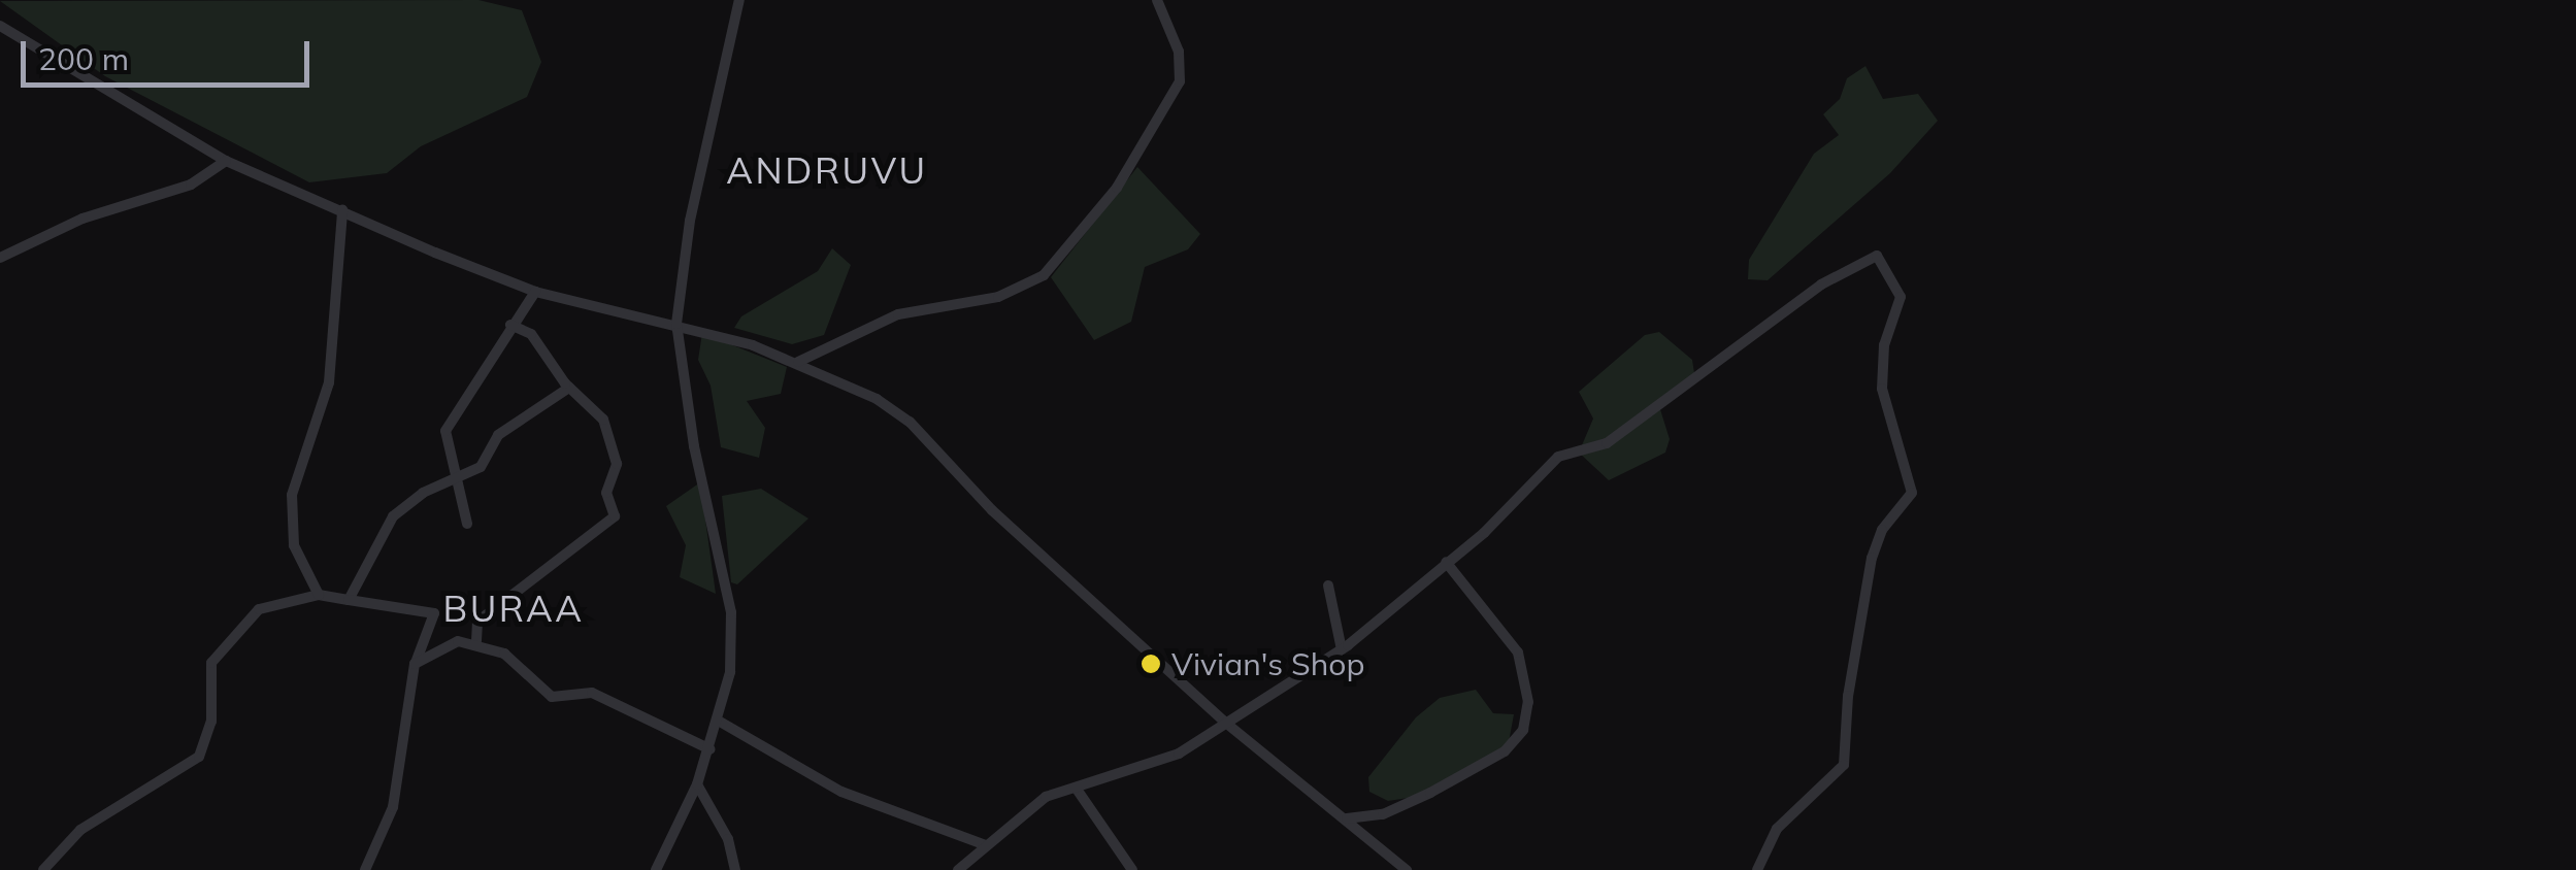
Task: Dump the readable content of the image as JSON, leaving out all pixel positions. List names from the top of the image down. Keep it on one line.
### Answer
{"districts":["ANDRUVU","BURAA"],"places":["Vivian's Shop"],"scale_bar":"200 m"}
